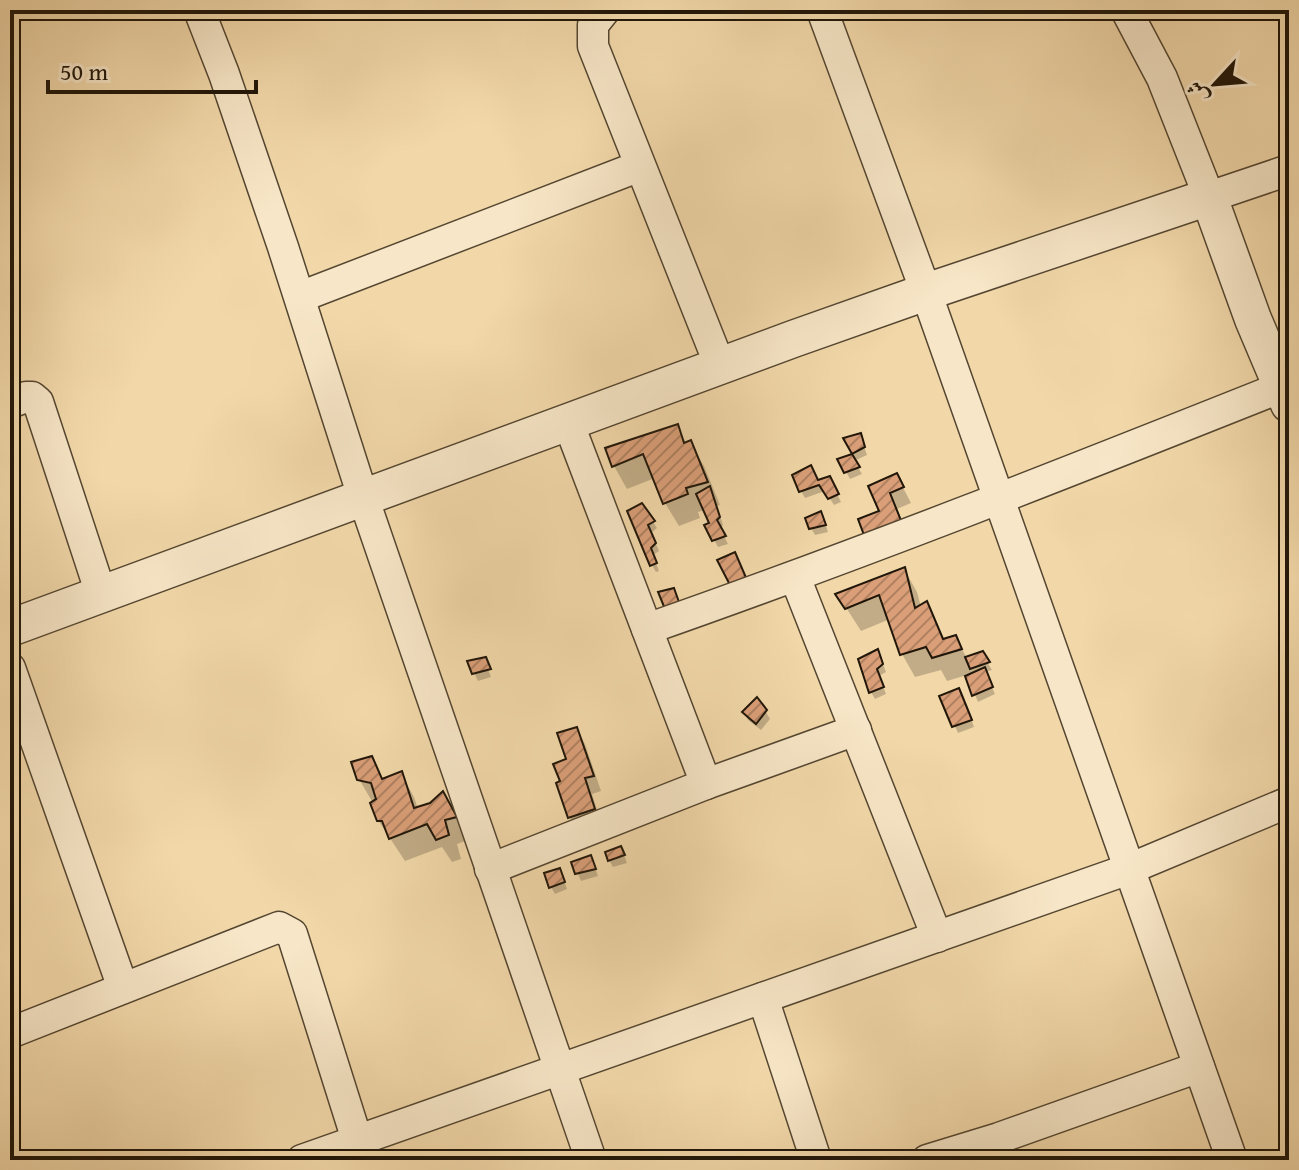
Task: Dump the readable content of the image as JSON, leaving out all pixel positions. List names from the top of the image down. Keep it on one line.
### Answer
{"scale_bar":"50 m","north":"bottom left"}
